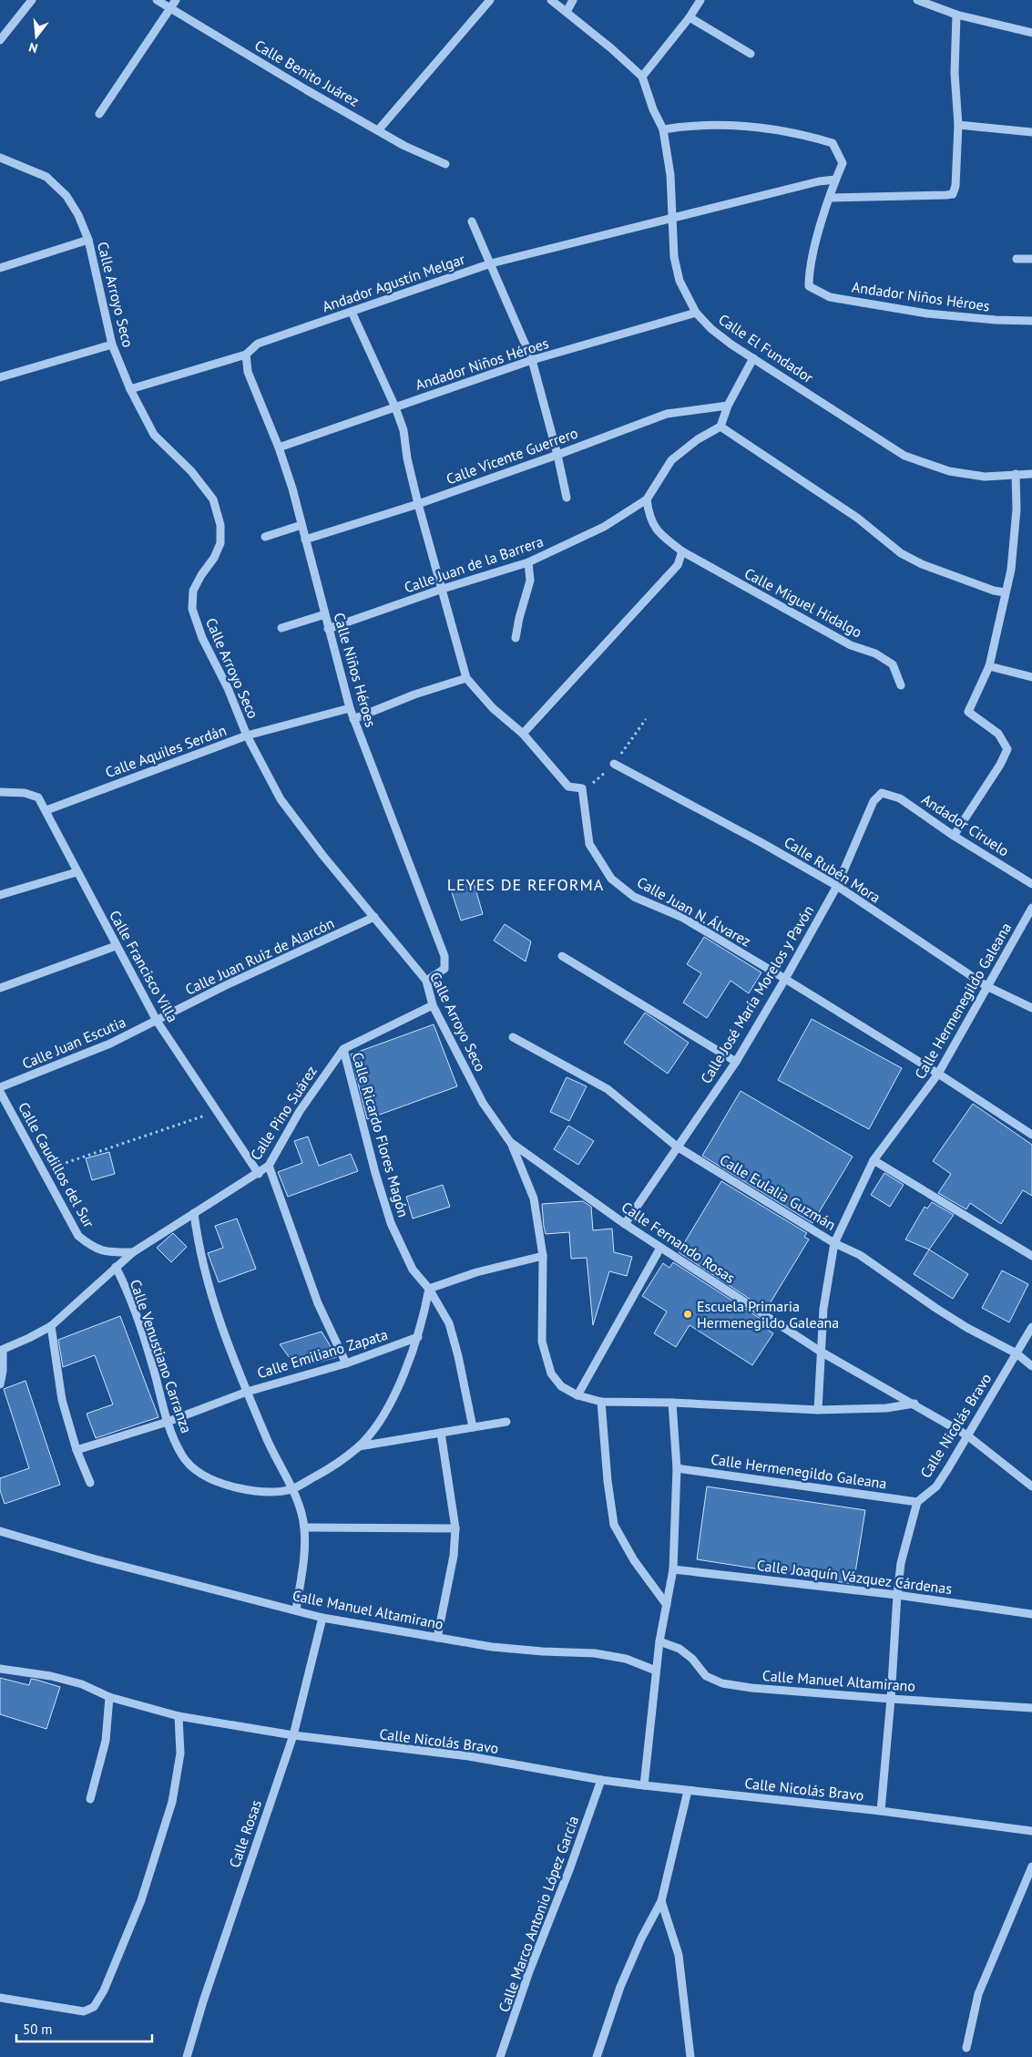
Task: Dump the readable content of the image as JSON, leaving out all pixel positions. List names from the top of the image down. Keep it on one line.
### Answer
{"streets":{"street":["Calle Benito Juárez","Andador Agustín Melgar","Calle Arroyo Seco","Andador Niños Héroes","Calle El Fundador","Calle Vicente Guerrero","Calle Juan de la Barrera","Calle Miguel Hidalgo","Calle Niños Héroes","Calle Aquiles Serdán","Andador Ciruelo","Calle Rubén Mora","Calle Juan N. Álvarez","Calle Juan Ruiz de Alarcón","Calle Francisco Villa","Calle José María Morelos y Pavón","Calle Hermenegildo Galeana","Calle Juan Escutia","Calle Pino Suárez","Calle Ricardo Flores Magón","Calle Caudillos del Sur","Calle Eulalia Guzmán","Calle Fernando Rosas","Calle Emiliano Zapata","Calle Venustiano Carranza","Calle Nicolás Bravo","Calle Joaquín Vázquez Cárdenas","Calle Manuel Altamirano","Calle Rosas","Calle Marco Antonio López García"]},"crossings":[["Andador Agustín Melgar","Calle Arroyo Seco"],["Andador Agustín Melgar","Calle El Fundador"],["Andador Agustín Melgar","Calle Niños Héroes"],["Calle Arroyo Seco","Calle Niños Héroes"],["Calle Arroyo Seco","Calle Aquiles Serdán"],["Calle Arroyo Seco","Calle Juan Ruiz de Alarcón"],["Calle Arroyo Seco","Calle Pino Suárez"],["Calle Arroyo Seco","Calle Fernando Rosas"],["Andador Niños Héroes","Calle El Fundador"],["Andador Niños Héroes","Calle Niños Héroes"],["Calle Vicente Guerrero","Calle Niños Héroes"],["Calle Juan de la Barrera","Calle Miguel Hidalgo"],["Calle Juan de la Barrera","Calle Niños Héroes"],["Calle Niños Héroes","Calle Aquiles Serdán"],["Calle Aquiles Serdán","Calle Francisco Villa"],["Andador Ciruelo","Calle José María Morelos y Pavón"],["Calle Rubén Mora","Calle José María Morelos y Pavón"],["Calle Rubén Mora","Calle Hermenegildo Galeana"],["Calle Juan N. Álvarez","Calle José María Morelos y Pavón"],["Calle Juan N. Álvarez","Calle Hermenegildo Galeana"],["Calle Juan Ruiz de Alarcón","Calle Francisco Villa"],["Calle Juan Ruiz de Alarcón","Calle Juan Escutia"],["Calle Francisco Villa","Calle Juan Escutia"],["Calle Francisco Villa","Calle Pino Suárez"],["Calle José María Morelos y Pavón","Calle Eulalia Guzmán"],["Calle José María Morelos y Pavón","Calle Fernando Rosas"],["Calle Hermenegildo Galeana","Calle Eulalia Guzmán"],["Calle Hermenegildo Galeana","Calle Fernando Rosas"],["Calle Hermenegildo Galeana","Calle Nicolás Bravo"],["Calle Pino Suárez","Calle Ricardo Flores Magón"],["Calle Pino Suárez","Calle Caudillos del Sur"],["Calle Pino Suárez","Calle Venustiano Carranza"],["Calle Eulalia Guzmán","Calle Nicolás Bravo"],["Calle Fernando Rosas","Calle Nicolás Bravo"],["Calle Emiliano Zapata","Calle Venustiano Carranza"],["Calle Nicolás Bravo","Calle Joaquín Vázquez Cárdenas"],["Calle Nicolás Bravo","Calle Manuel Altamirano"],["Calle Nicolás Bravo","Calle Rosas"],["Calle Nicolás Bravo","Calle Marco Antonio López García"],["Calle Manuel Altamirano","Calle Rosas"]],"districts":["LEYES DE REFORMA"],"places":["Escuela Primaria Hermenegildo Galeana"],"scale_bar":"50 m","north":"bottom"}
